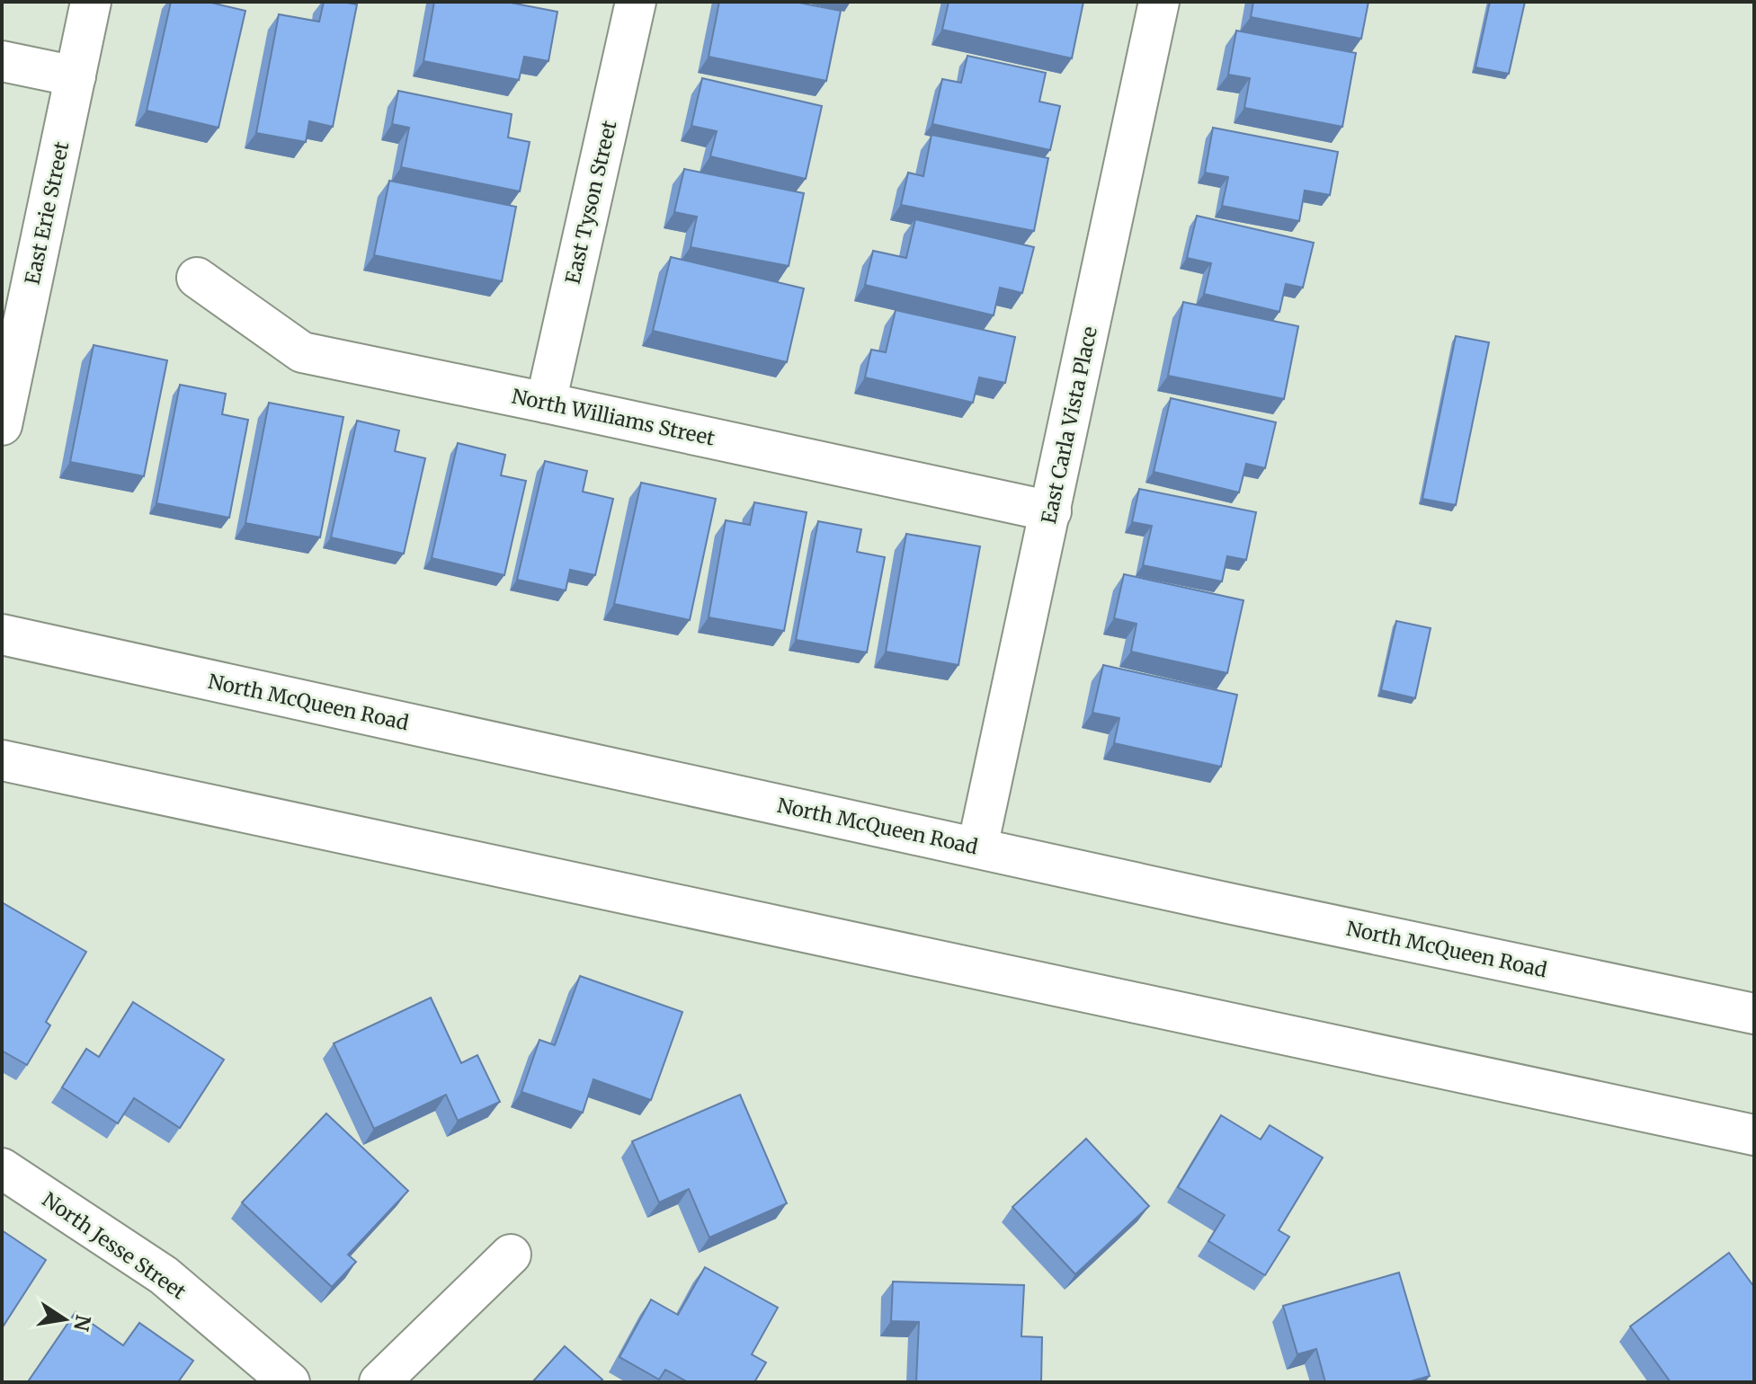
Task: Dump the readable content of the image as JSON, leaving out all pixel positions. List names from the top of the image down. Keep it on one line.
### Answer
{"streets":{"main road":["East Tyson Street","East Erie Street","North Williams Street","East Carla Vista Place","North McQueen Road","North Jesse Street"]},"crossings":[["East Tyson Street","North Williams Street"],["North Williams Street","East Carla Vista Place"],["East Carla Vista Place","North McQueen Road"]],"north":"right"}
